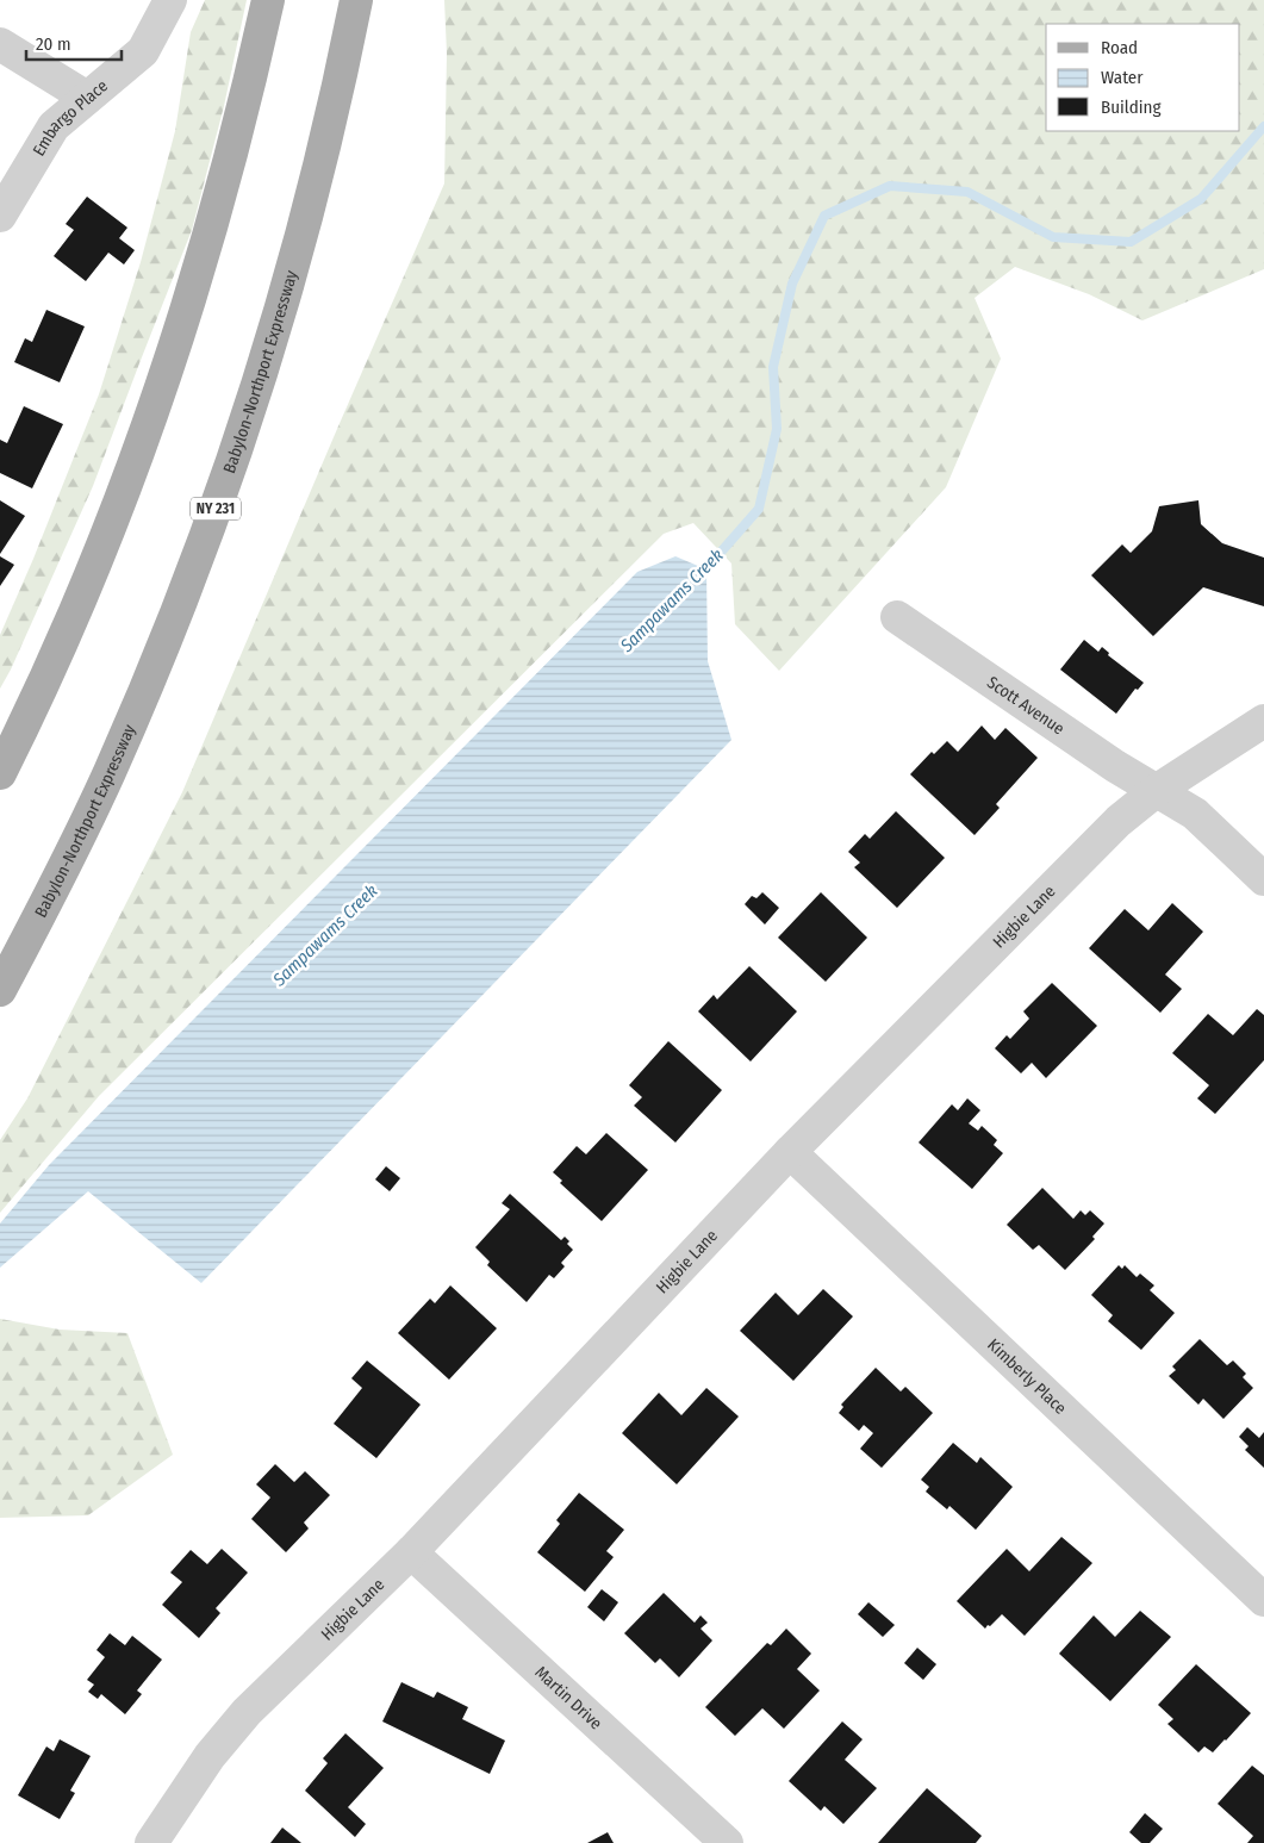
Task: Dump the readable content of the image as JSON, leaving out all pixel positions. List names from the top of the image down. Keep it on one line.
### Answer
{"streets":{"main road":["Babylon-Northport Expressway","NY 231"],"street":["Embargo Place","Scott Avenue","Higbie Lane","Kimberly Place","Martin Drive"]},"crossings":[["Scott Avenue","Higbie Lane"],["Higbie Lane","Kimberly Place"],["Higbie Lane","Martin Drive"]],"water":["Sampawams Creek"],"legend":["Road","Water","Building"],"scale_bar":"20 m"}
